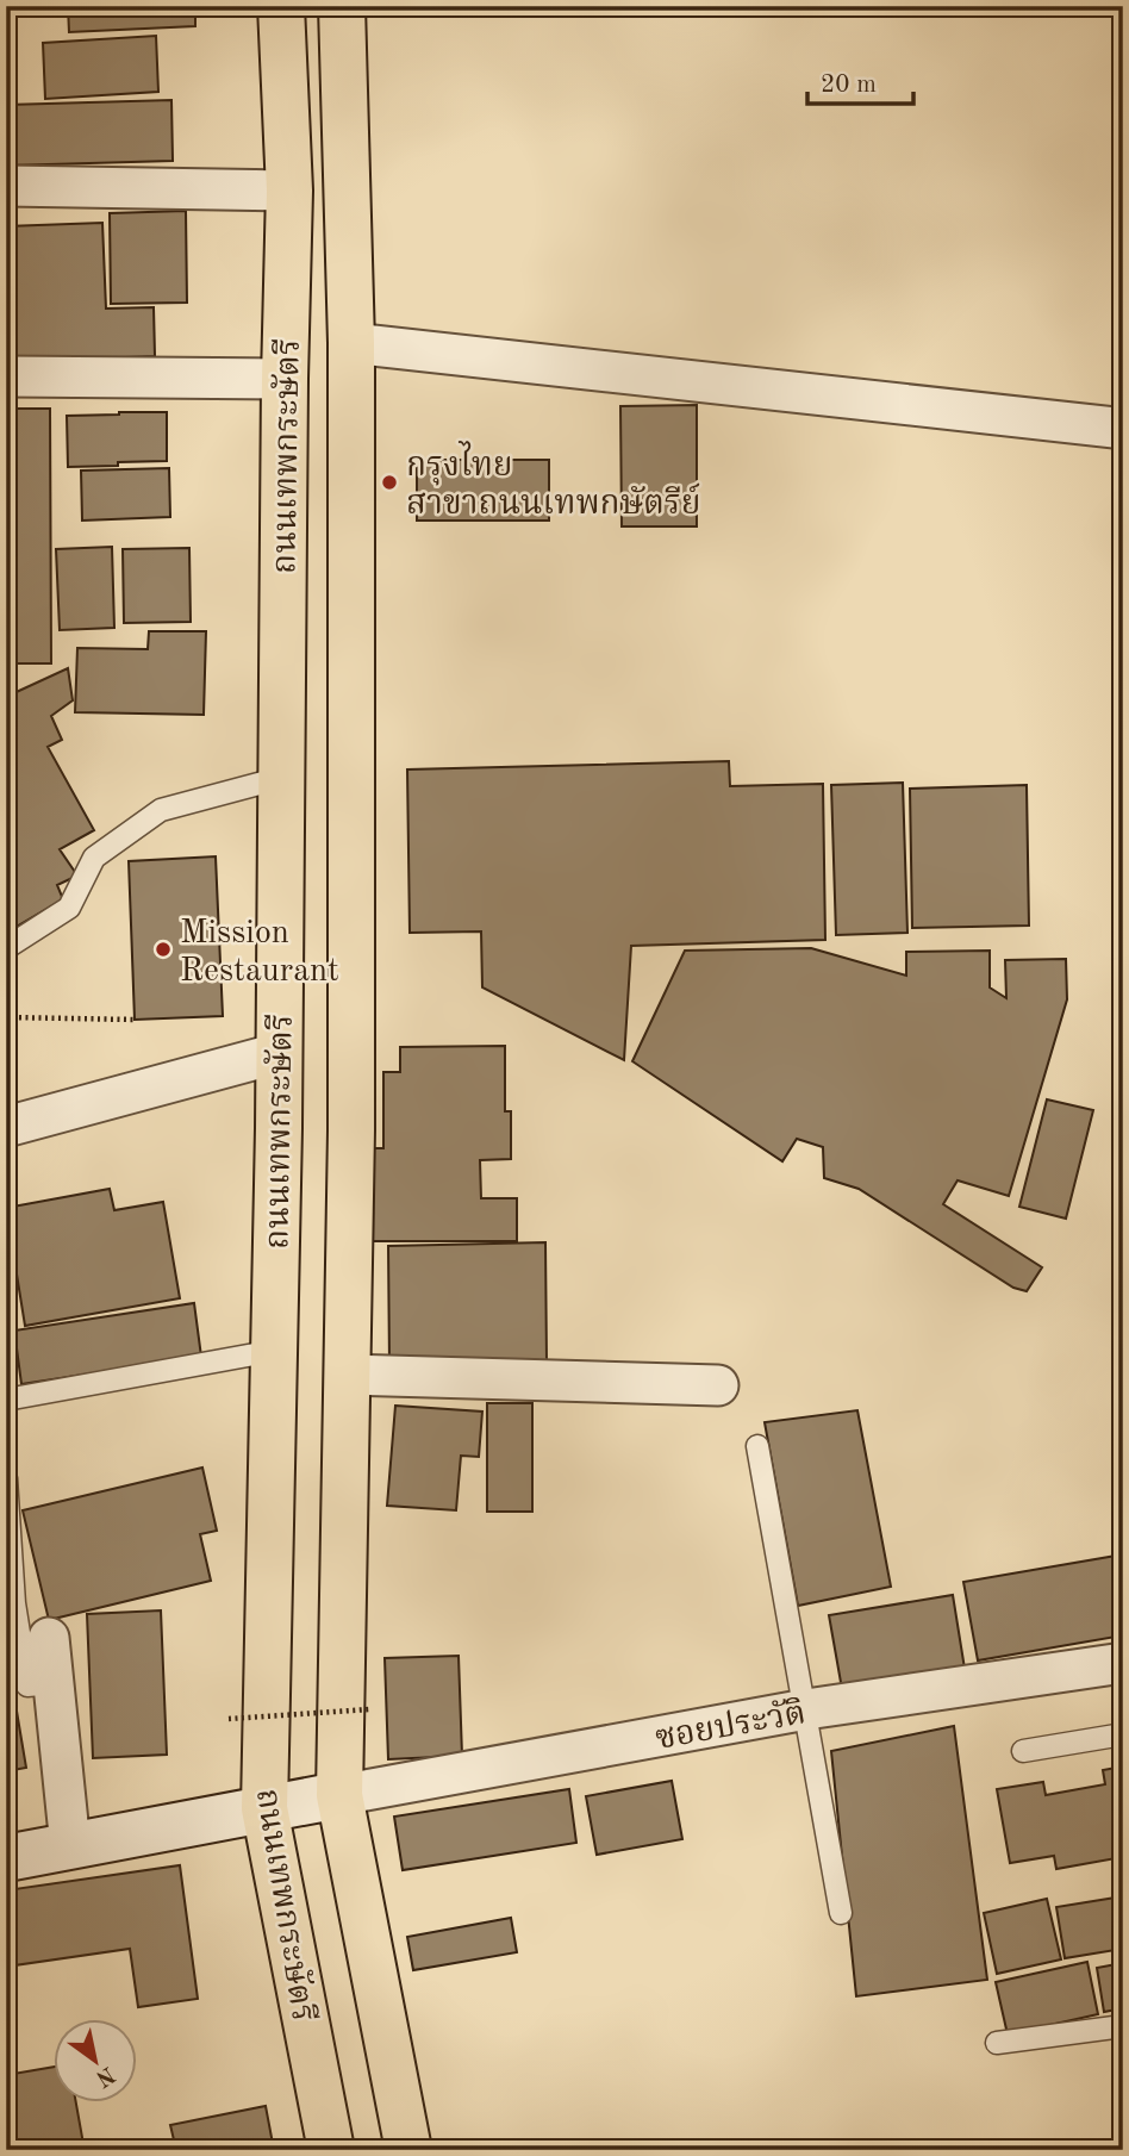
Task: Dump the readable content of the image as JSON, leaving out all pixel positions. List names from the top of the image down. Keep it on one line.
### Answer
{"streets":{"main road":["ถนนเทพกระษัตรี"],"street":["ซอยประวัติ"]},"crossings":[["ถนนเทพกระษัตรี","ซอยประวัติ"]],"places":["กรุงไทย สาขาถนนเทพกษัตรีย์","Mission Restaurant"],"scale_bar":"20 m","north":"bottom right"}
